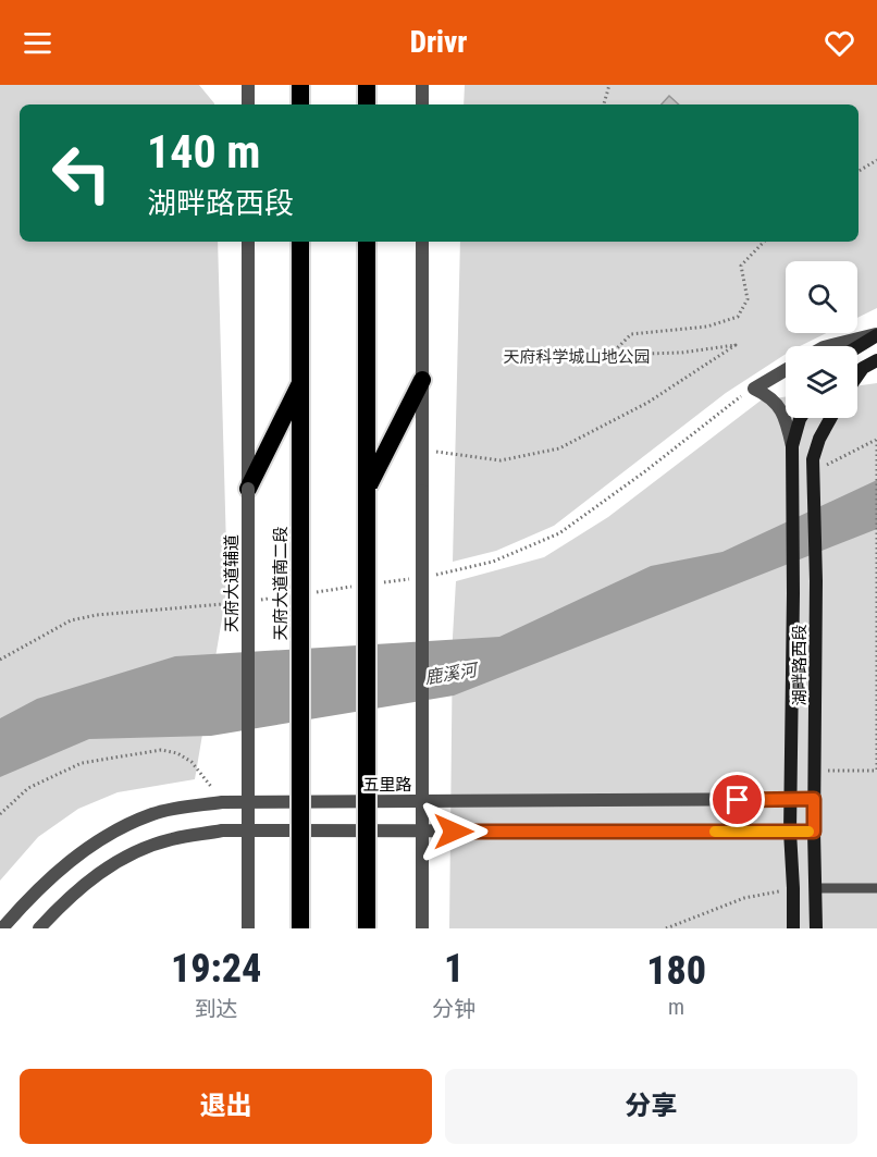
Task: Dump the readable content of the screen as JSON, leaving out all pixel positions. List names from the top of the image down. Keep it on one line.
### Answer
{"streets":{"highway":["天府大道南二段"],"main road":["湖畔路西段"],"street":["天府大道辅道","五里路"]},"crossings":[["湖畔路西段","五里路"]],"water":["鹿溪河"],"parks":["天府科学城山地公园"],"page":{"header":"Drivr","turn":["140 m","湖畔路西段"],"eta":["19:24","到达","1","分钟","180","m"],"buttons":["退出","分享"]}}
